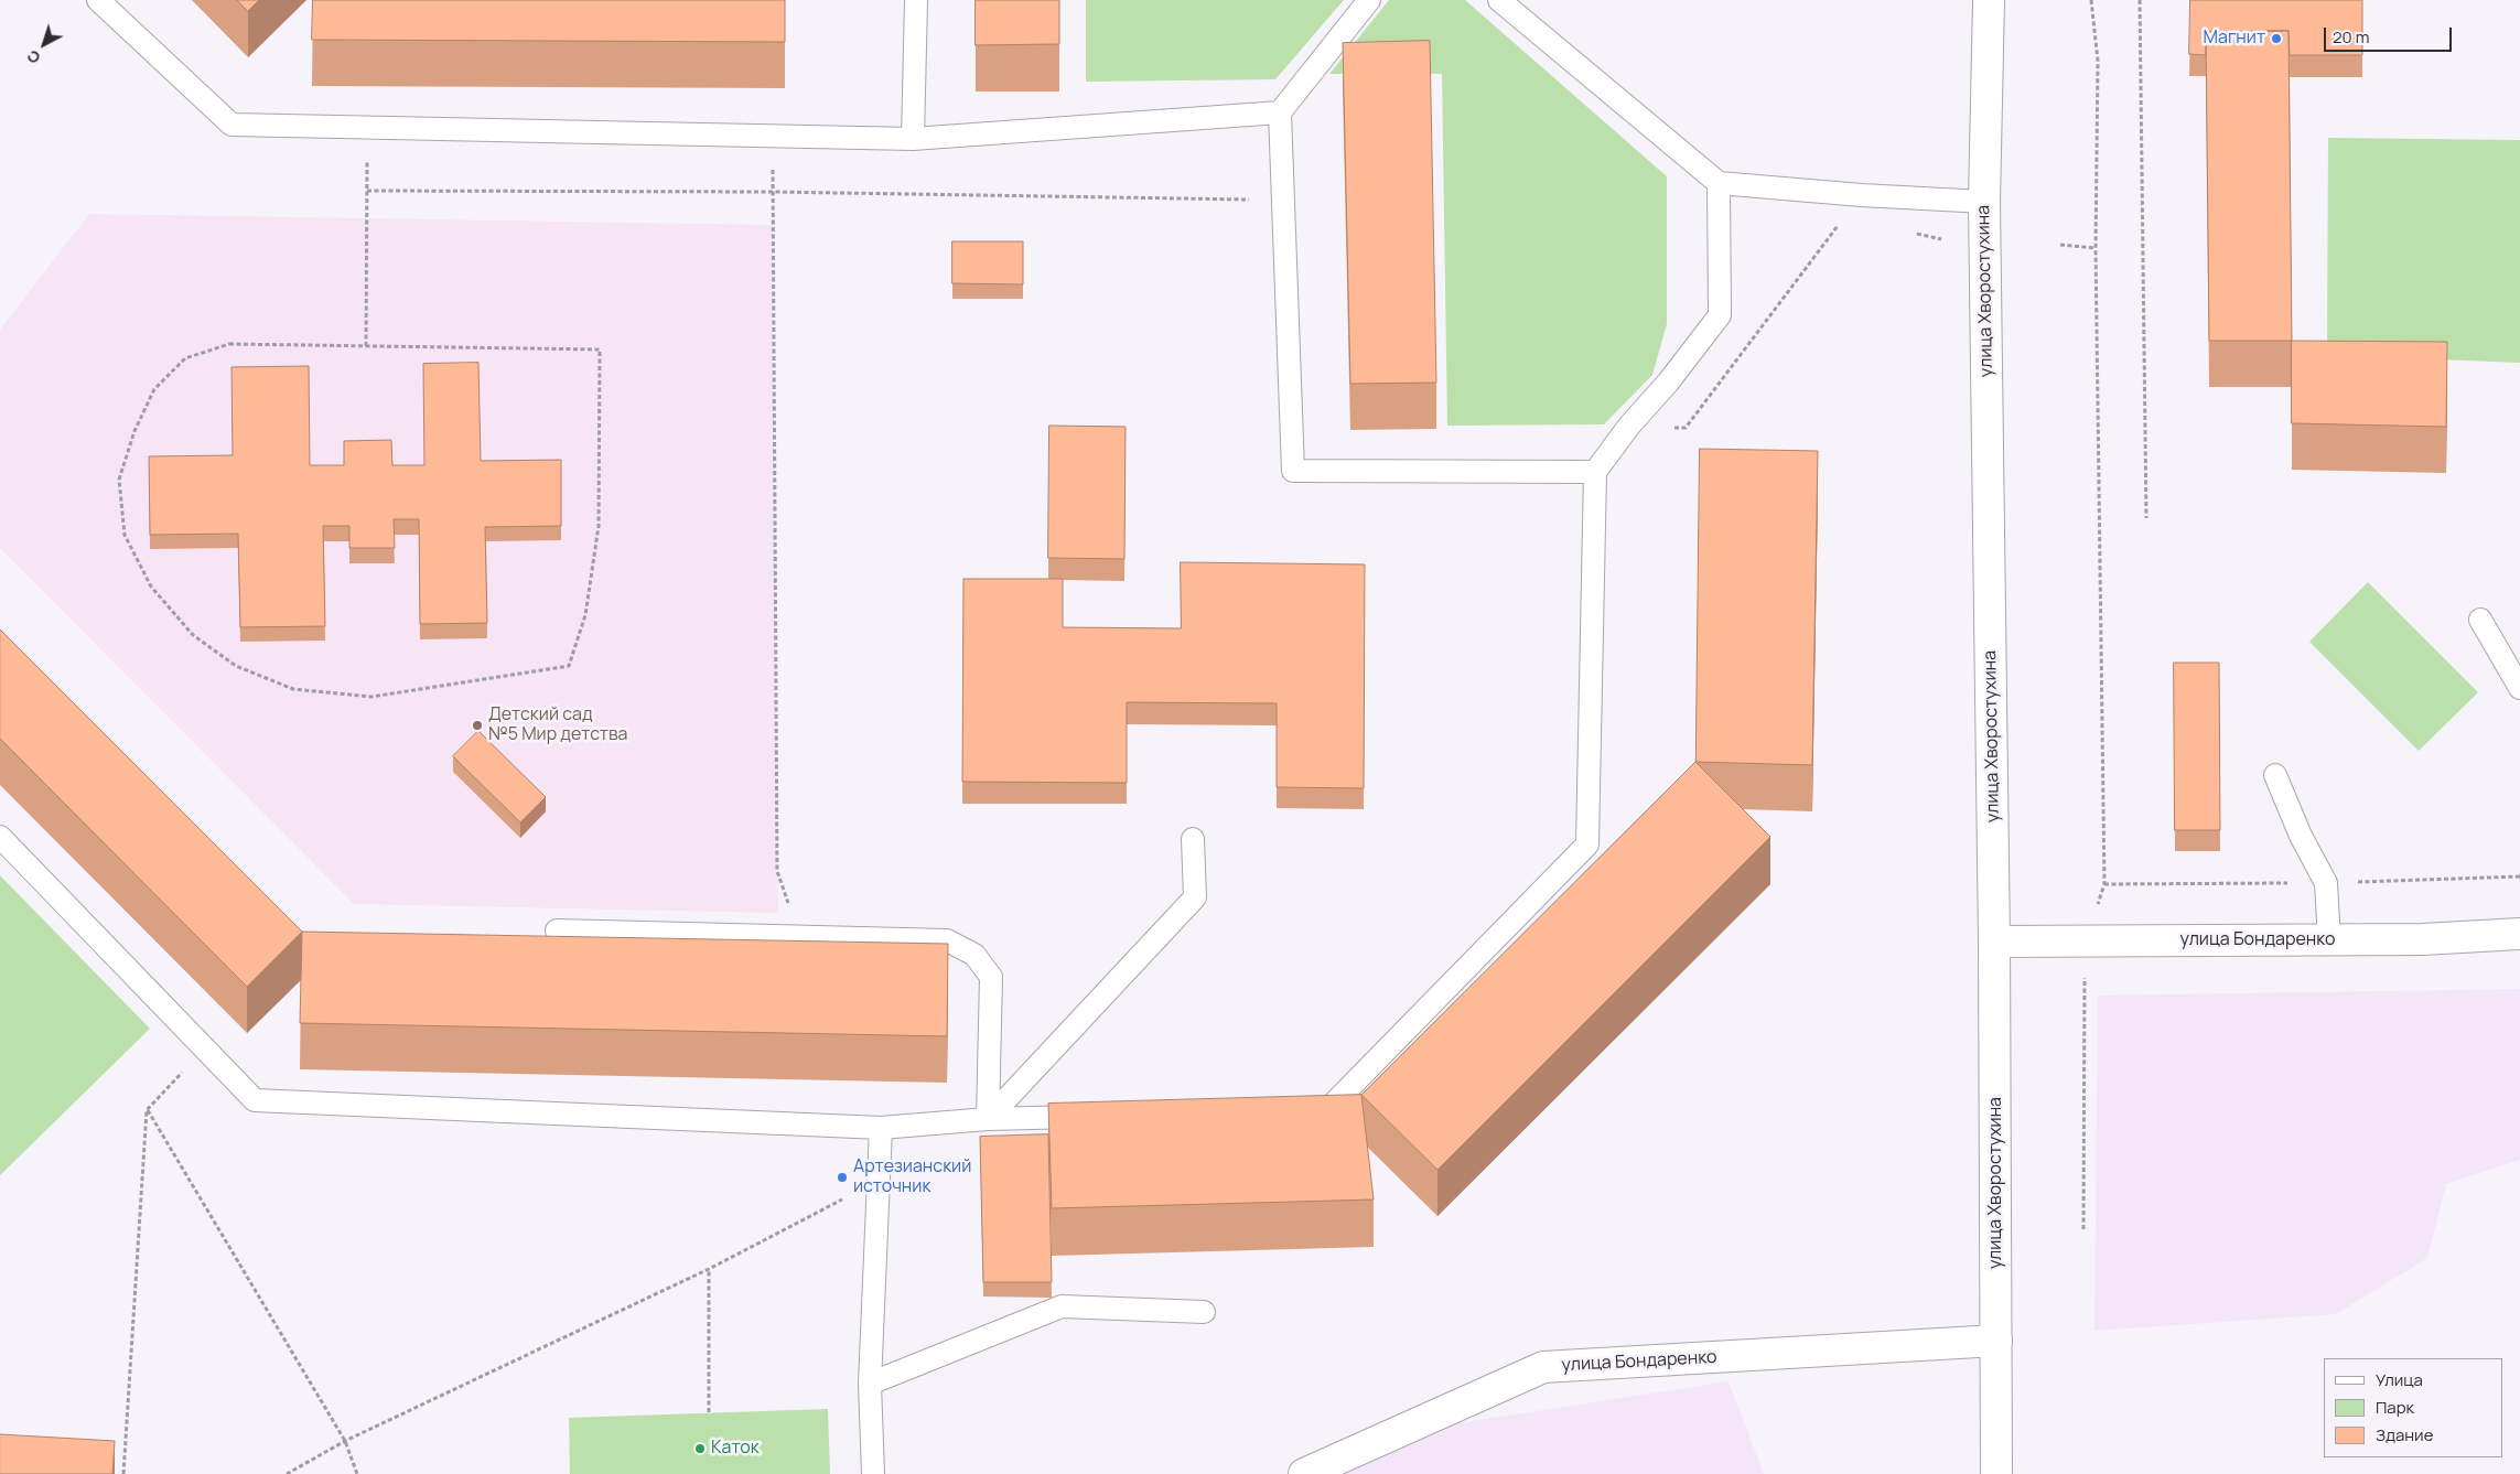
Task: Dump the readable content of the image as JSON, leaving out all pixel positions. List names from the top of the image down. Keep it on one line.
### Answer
{"streets":{"street":["улица Хворостухина","улица Бондаренко"]},"crossings":[["улица Хворостухина","улица Бондаренко"]],"places":["Магнит","Детский сад №5 Мир детства","Артезианский источник","Каток"],"legend":["Улица","Парк","Здание"],"scale_bar":"20 m","north":"bottom left"}
